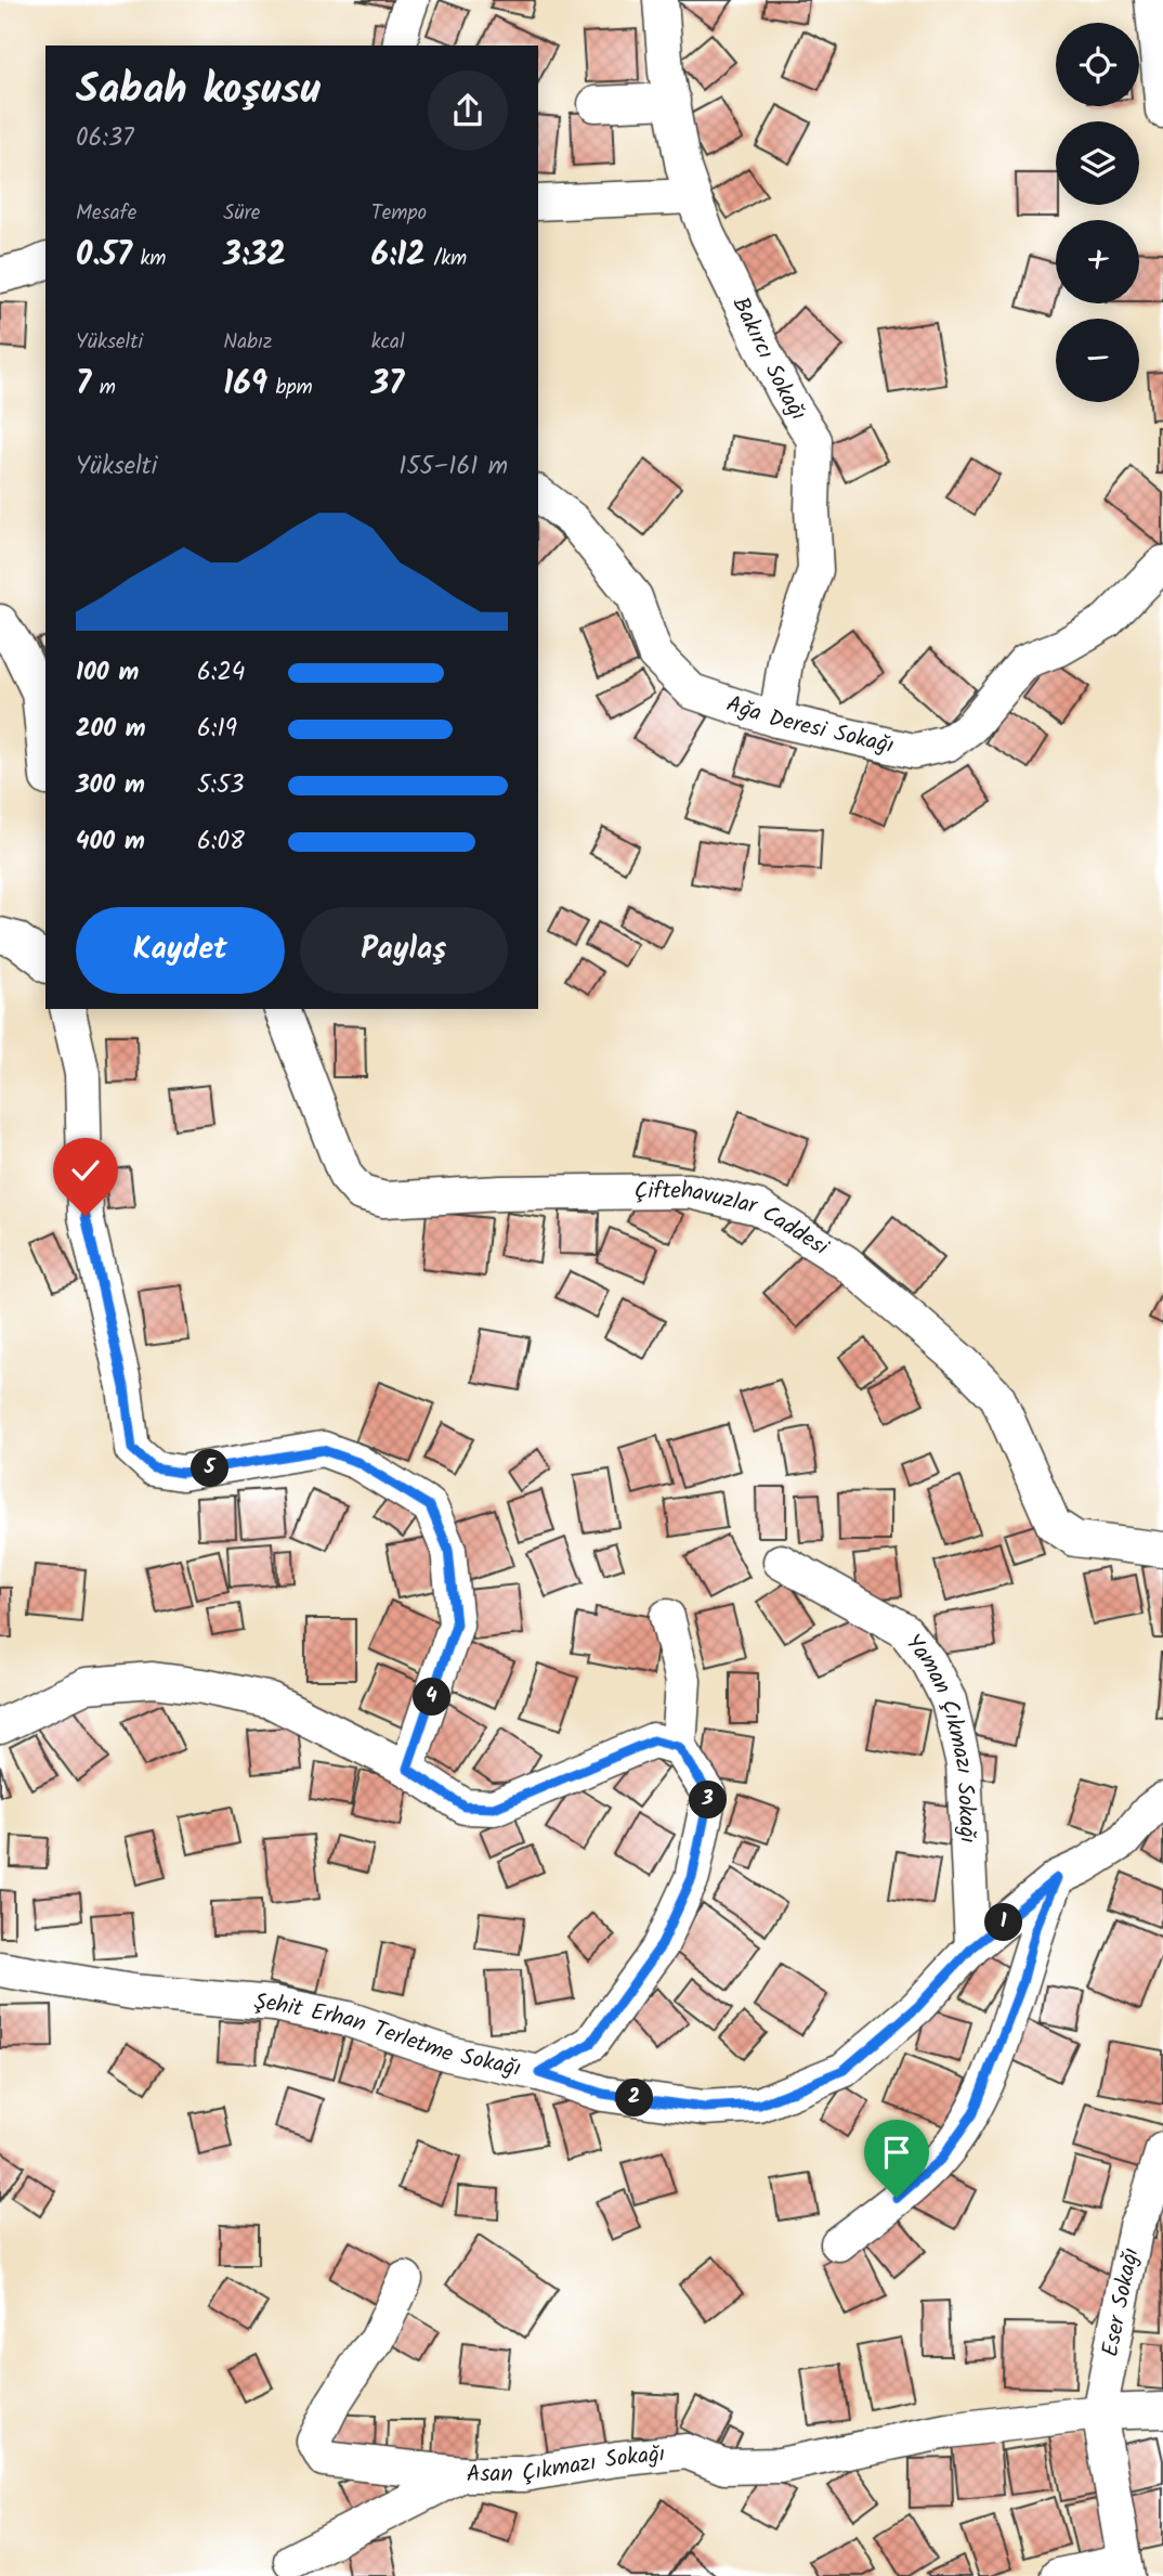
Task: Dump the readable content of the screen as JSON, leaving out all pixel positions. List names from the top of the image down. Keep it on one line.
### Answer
{"streets":{"street":["Bakırcı Sokağı","Ağa Deresi Sokağı","Çiftehavuzlar Caddesi","Yaman Çıkmazı Sokağı","Şehit Erhan Terletme Sokağı","Eser Sokağı","Asan Çıkmazı Sokağı"]},"crossings":[["Bakırcı Sokağı","Ağa Deresi Sokağı"],["Yaman Çıkmazı Sokağı","Şehit Erhan Terletme Sokağı"],["Eser Sokağı","Asan Çıkmazı Sokağı"]],"page":{"map_buttons":["+","−"],"heading":["Sabah koşusu","06:37"],"stats":[["Mesafe","0.57 km"],["Süre","3:32"],["Tempo","6:12 /km"],["Yükselti","7 m"],["Nabız","169 bpm"],["kcal","37"]],"chart":["Yükselti","155–161 m"],"list":[{"name":"100 m","note":"6:24"},{"name":"200 m","note":"6:19"},{"name":"300 m","note":"5:53"},{"name":"400 m","note":"6:08"}],"buttons":["Kaydet","Paylaş"],"pins":["5","4","3","1","2"]}}
